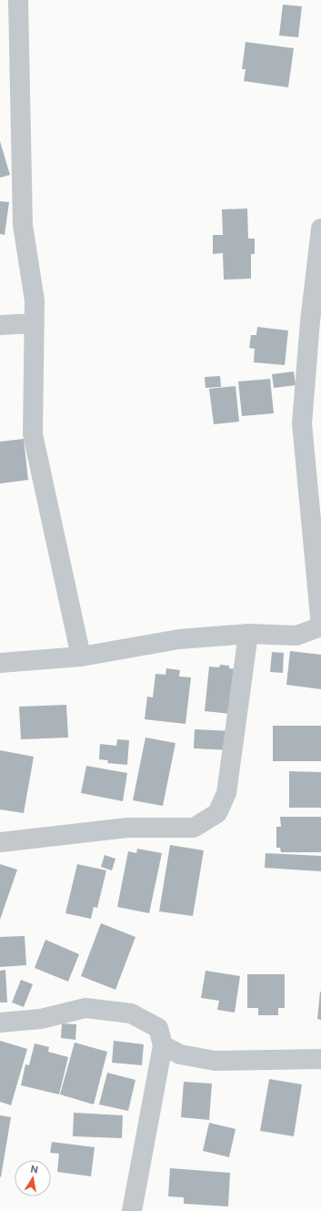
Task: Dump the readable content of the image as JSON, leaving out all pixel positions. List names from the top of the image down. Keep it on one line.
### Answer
{"north":"top"}
